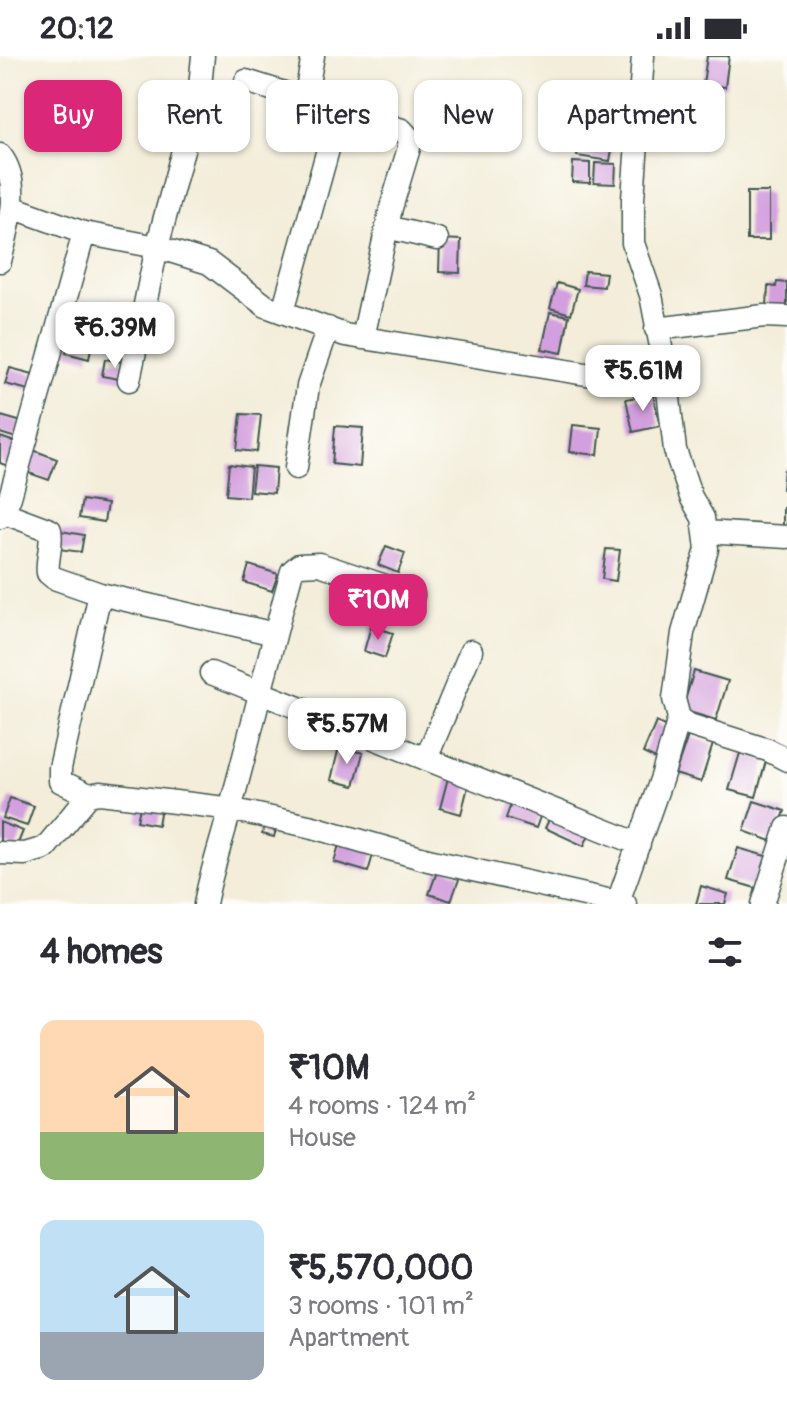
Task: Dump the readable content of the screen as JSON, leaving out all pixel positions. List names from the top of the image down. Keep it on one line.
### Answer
{"page":{"status":"20:12","chip":["Buy","Rent","Filters","New","Apartment"],"price":["₹6.39M","₹5.61M","₹10M","₹5.57M"],"heading":"4 homes","list":[{"name":"₹10M","note":"4 rooms · 124 m² · House"},{"name":"₹5,570,000","note":"3 rooms · 101 m² · Apartment"}]}}
